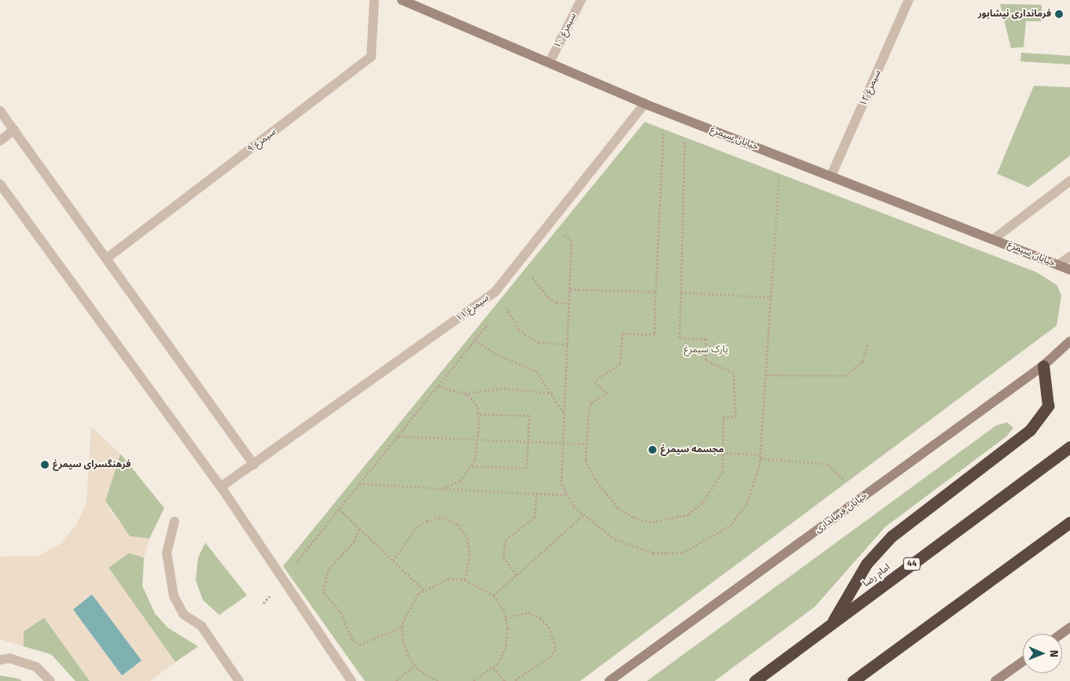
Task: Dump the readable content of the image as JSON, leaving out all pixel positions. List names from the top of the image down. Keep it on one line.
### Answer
{"streets":{"highway":["44","امام رضا"],"street":["سیمرغ ۱۰","سیمرغ ۱۲","خیابان سیمرغ","سیمرغ ۹","سیمرغ ۱۱","خیابان فرمانداری"]},"crossings":[["سیمرغ ۱۰","خیابان سیمرغ"],["سیمرغ ۱۲","خیابان سیمرغ"],["خیابان سیمرغ","سیمرغ ۱۱"]],"parks":["پارک سیمرغ"],"places":["فرمانداری نیشابور","مجسمه سیمرغ","فرهنگسرای سیمرغ"],"north":"right"}
